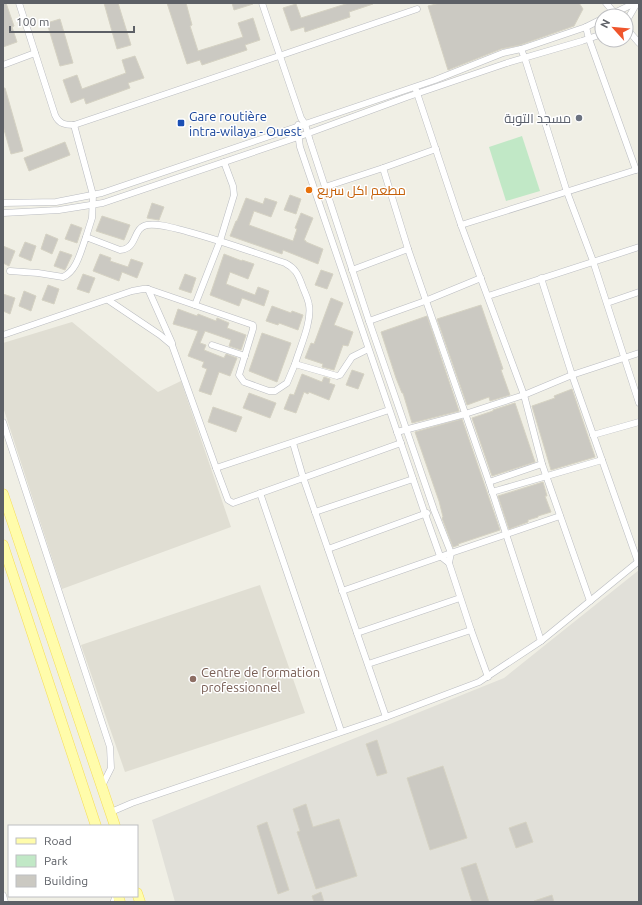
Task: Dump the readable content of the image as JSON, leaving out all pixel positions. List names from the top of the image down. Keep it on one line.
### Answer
{"places":{"other":["مسجد التوبة","مطعم اكل سريع","Centre de formation professionnel"],"transit":["Gare routière intra-wilaya - Ouest"]},"legend":["Road","Park","Building"],"scale_bar":"100 m","north":"top left"}
